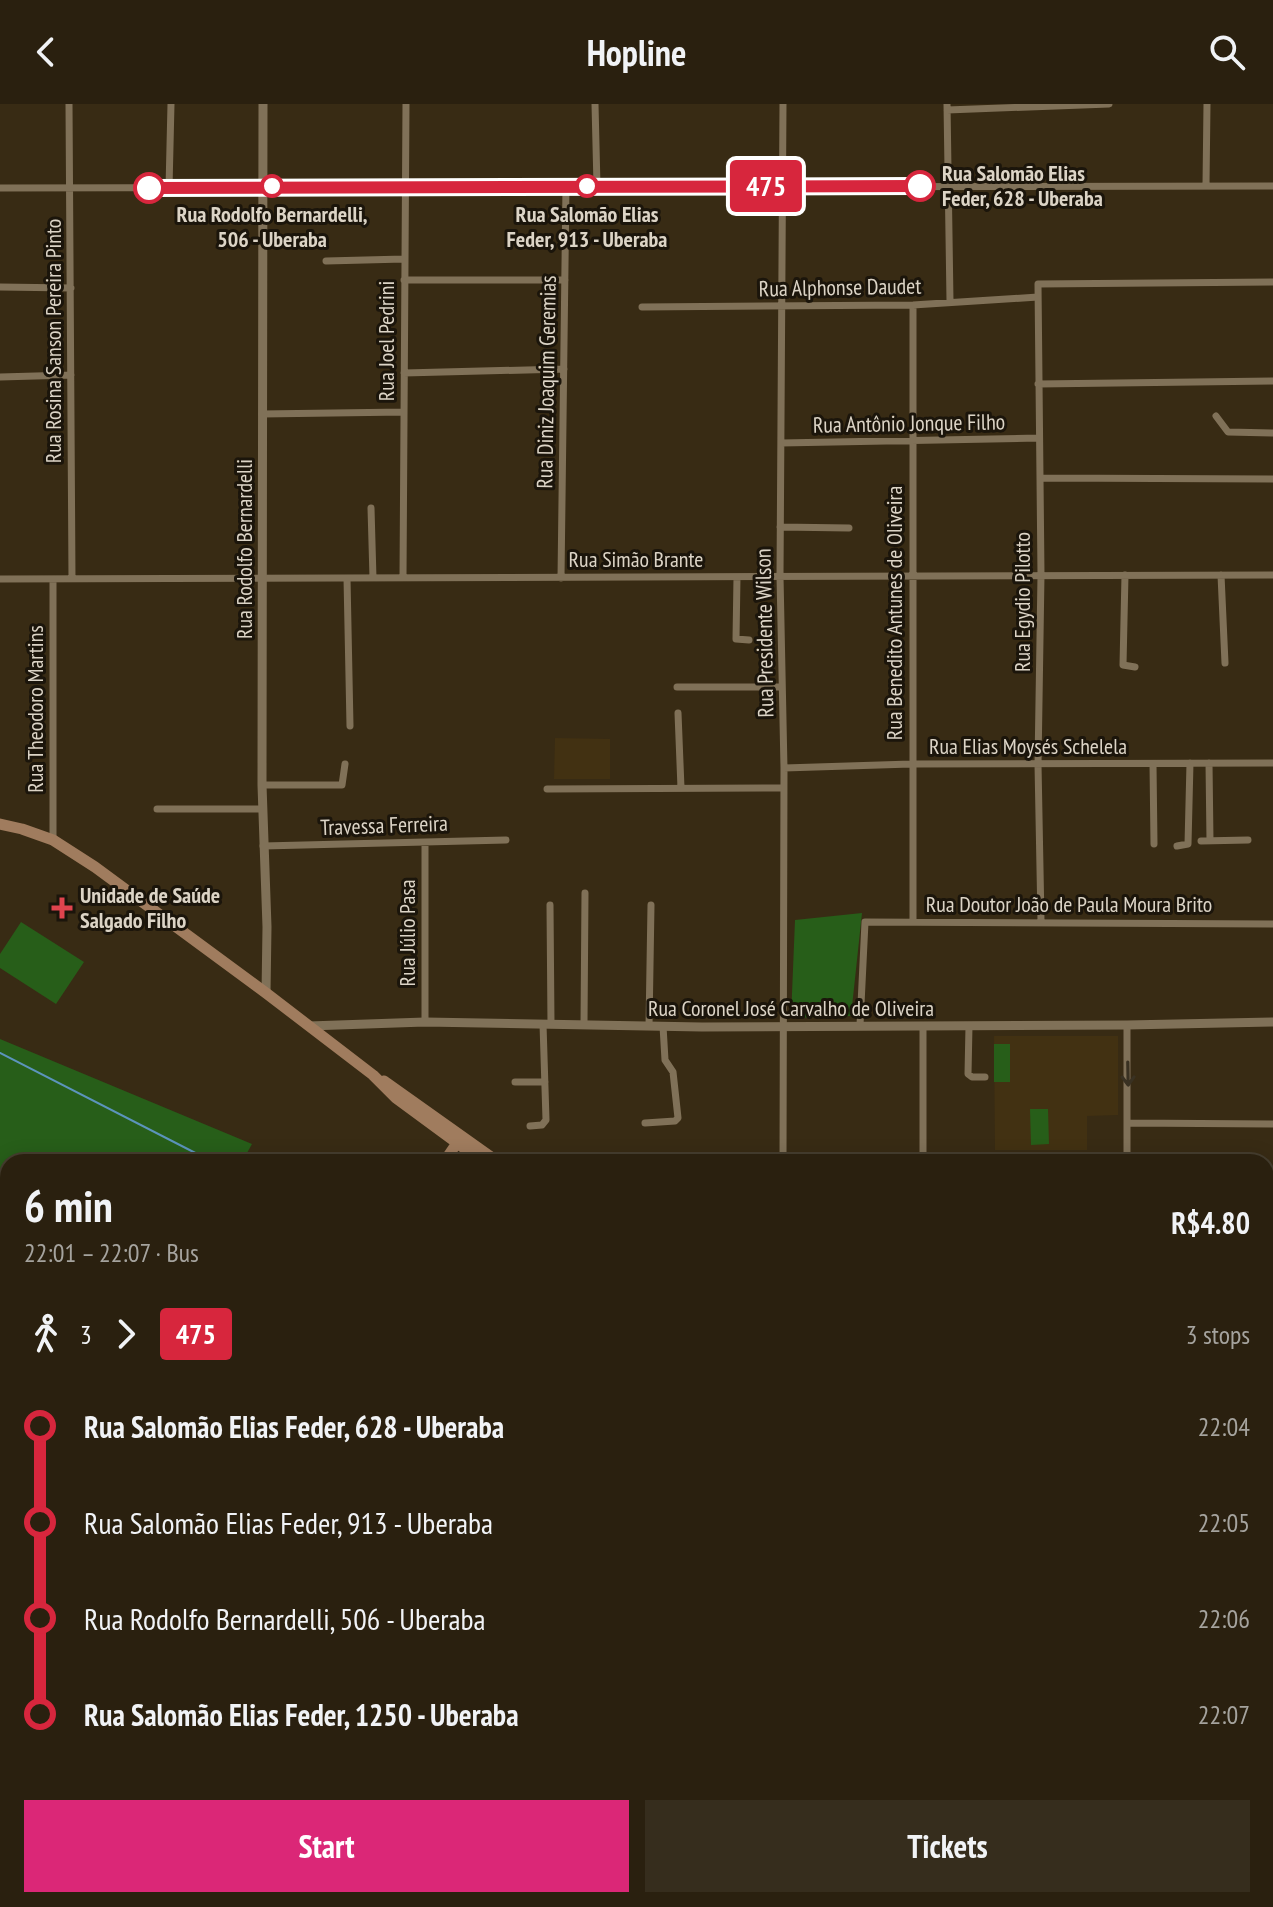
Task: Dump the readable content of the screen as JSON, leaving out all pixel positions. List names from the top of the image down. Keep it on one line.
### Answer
{"streets":{"street":["Rua Alphonse Daudet","Rua Rosina Sanson Pereira Pinto","Rua Joel Pedrini","Rua Diniz Joaquim Geremias","Rua Antônio Jonque Filho","Rua Rodolfo Bernardelli","Rua Simão Brante","Rua Egydio Pilotto","Rua Benedito Antunes de Oliveira","Rua Presidente Wilson","Rua Theodoro Martins","Rua Elias Moysés Schelela","Travessa Ferreira","Rua Doutor João de Paula Moura Brito","Rua Júlio Pasa","Rua Coronel José Carvalho de Oliveira"]},"crossings":[["Rua Alphonse Daudet","Rua Egydio Pilotto"],["Rua Alphonse Daudet","Rua Benedito Antunes de Oliveira"],["Rua Alphonse Daudet","Rua Presidente Wilson"],["Rua Rosina Sanson Pereira Pinto","Rua Simão Brante"],["Rua Joel Pedrini","Rua Simão Brante"],["Rua Diniz Joaquim Geremias","Rua Simão Brante"],["Rua Antônio Jonque Filho","Rua Egydio Pilotto"],["Rua Antônio Jonque Filho","Rua Benedito Antunes de Oliveira"],["Rua Antônio Jonque Filho","Rua Presidente Wilson"],["Rua Rodolfo Bernardelli","Rua Simão Brante"],["Rua Rodolfo Bernardelli","Travessa Ferreira"],["Rua Simão Brante","Rua Egydio Pilotto"],["Rua Simão Brante","Rua Benedito Antunes de Oliveira"],["Rua Simão Brante","Rua Presidente Wilson"],["Rua Simão Brante","Rua Theodoro Martins"],["Rua Egydio Pilotto","Rua Elias Moysés Schelela"],["Rua Egydio Pilotto","Rua Doutor João de Paula Moura Brito"],["Rua Benedito Antunes de Oliveira","Rua Elias Moysés Schelela"],["Rua Benedito Antunes de Oliveira","Rua Doutor João de Paula Moura Brito"],["Rua Presidente Wilson","Rua Elias Moysés Schelela"],["Rua Presidente Wilson","Rua Coronel José Carvalho de Oliveira"],["Travessa Ferreira","Rua Júlio Pasa"],["Rua Doutor João de Paula Moura Brito","Rua Coronel José Carvalho de Oliveira"],["Rua Júlio Pasa","Rua Coronel José Carvalho de Oliveira"]],"places":{"other":["Rua Rodolfo Bernardelli, 506 - Uberaba","Rua Salomão Elias Feder, 913 - Uberaba","Rua Salomão Elias Feder, 628 - Uberaba"],"health":["Unidade de Saúde Salgado Filho"]},"lines":["bus line 475"],"page":{"header":"Hopline","on_map":"475","heading":["6 min","22:01 – 22:07 · Bus","R$4.80"],"legs":["3","475","3 stops"],"list":[{"name":"Rua Salomão Elias Feder, 628 - Uberaba","value":"22:04"},{"name":"Rua Salomão Elias Feder, 913 - Uberaba","value":"22:05"},{"name":"Rua Rodolfo Bernardelli, 506 - Uberaba","value":"22:06"},{"name":"Rua Salomão Elias Feder, 1250 - Uberaba","value":"22:07"}],"buttons":["Start","Tickets"]}}
